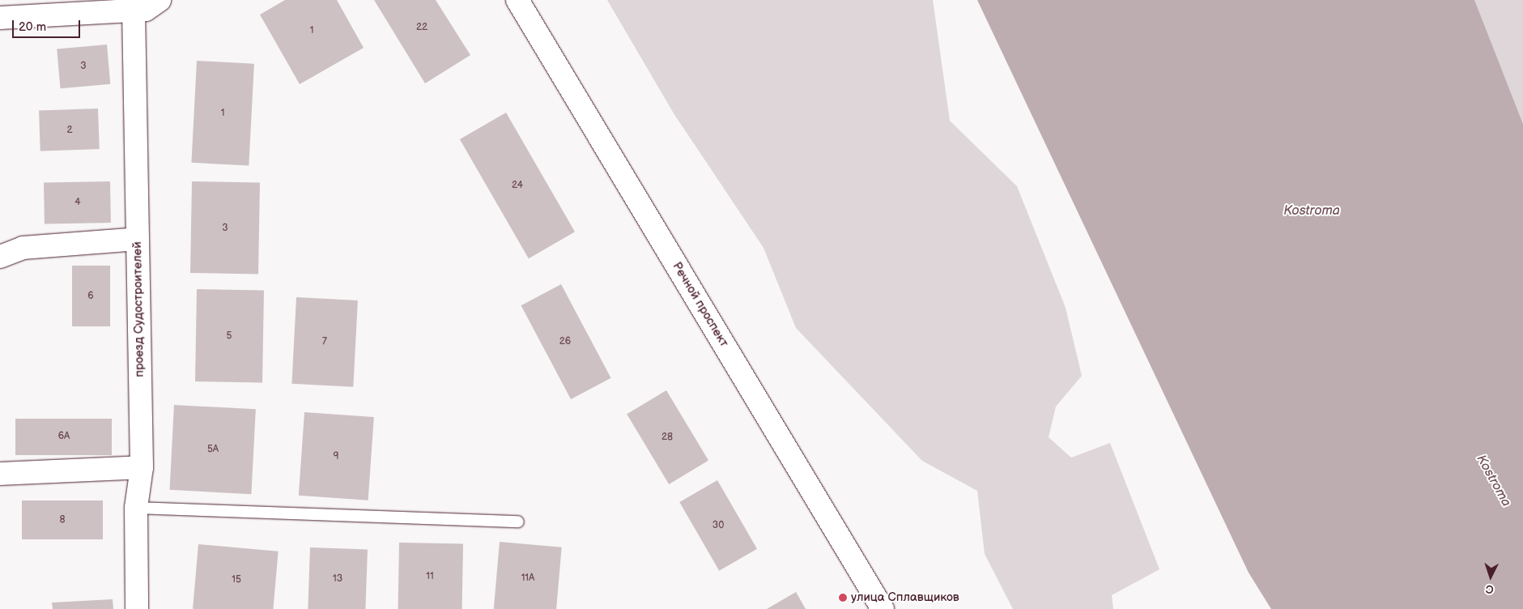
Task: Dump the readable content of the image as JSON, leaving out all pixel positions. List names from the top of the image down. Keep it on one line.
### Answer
{"streets":{"street":["Речной проспект","проезд Судостроителей"]},"water":["Kostroma"],"places":["улица Сплавщиков"],"house_numbers":["22","1","3","1","2","24","4","3","6","5","7","26","6А","28","5А","9","8","30","11","11А","13","15"],"scale_bar":"20 m","north":"bottom"}
